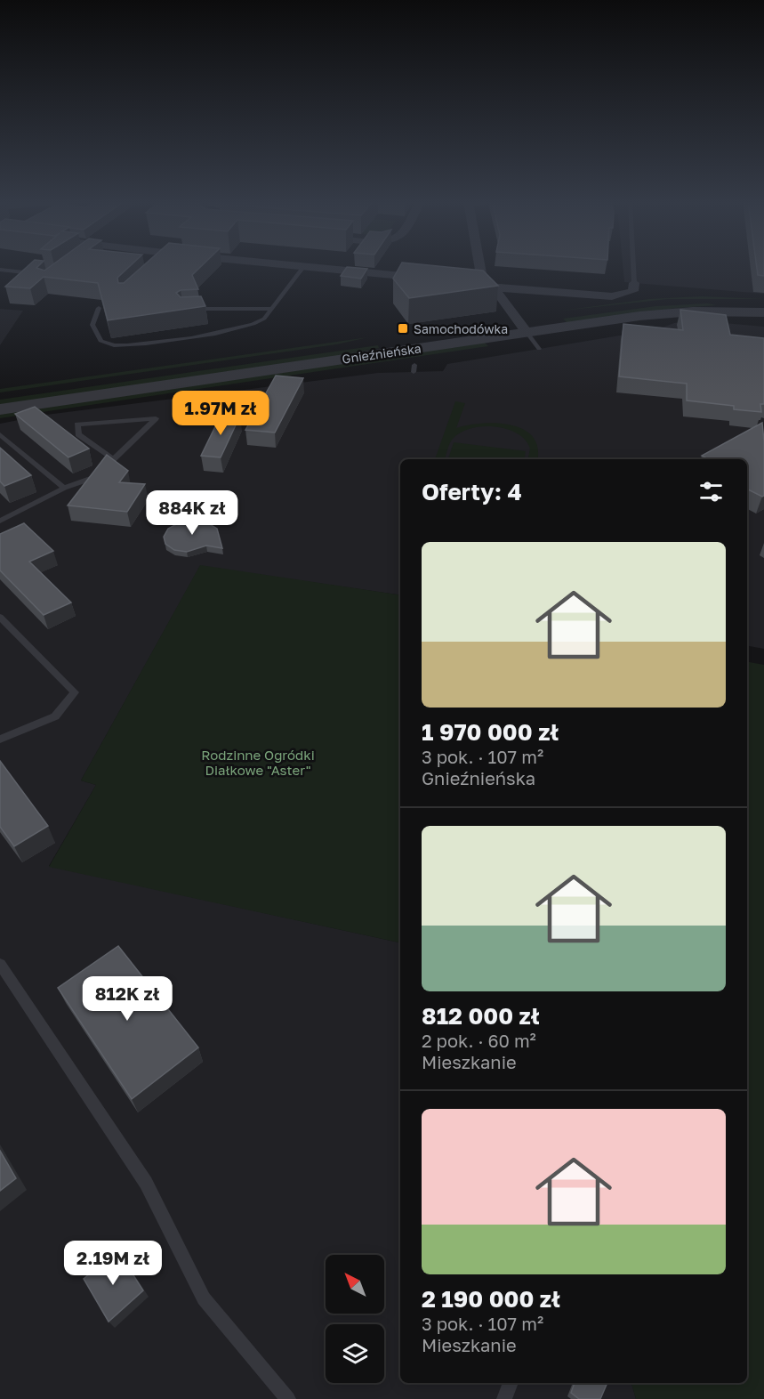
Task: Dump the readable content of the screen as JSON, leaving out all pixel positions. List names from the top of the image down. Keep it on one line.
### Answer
{"streets":{"street":["Gnieźnieńska"]},"parks":["Rodzinne Ogródki Diałkowe \"Aster\""],"places":{"transit":["Samochodówka"]},"north":"top left","page":{"price":["1.97M zł","884K zł","812K zł","2.19M zł"],"heading":"Oferty: 4","list":[{"name":"1 970 000 zł","note":"3 pok. · 107 m² · Gnieźnieńska"},{"name":"812 000 zł","note":"2 pok. · 60 m² · Mieszkanie"},{"name":"2 190 000 zł","note":"3 pok. · 107 m² · Mieszkanie"}]}}
